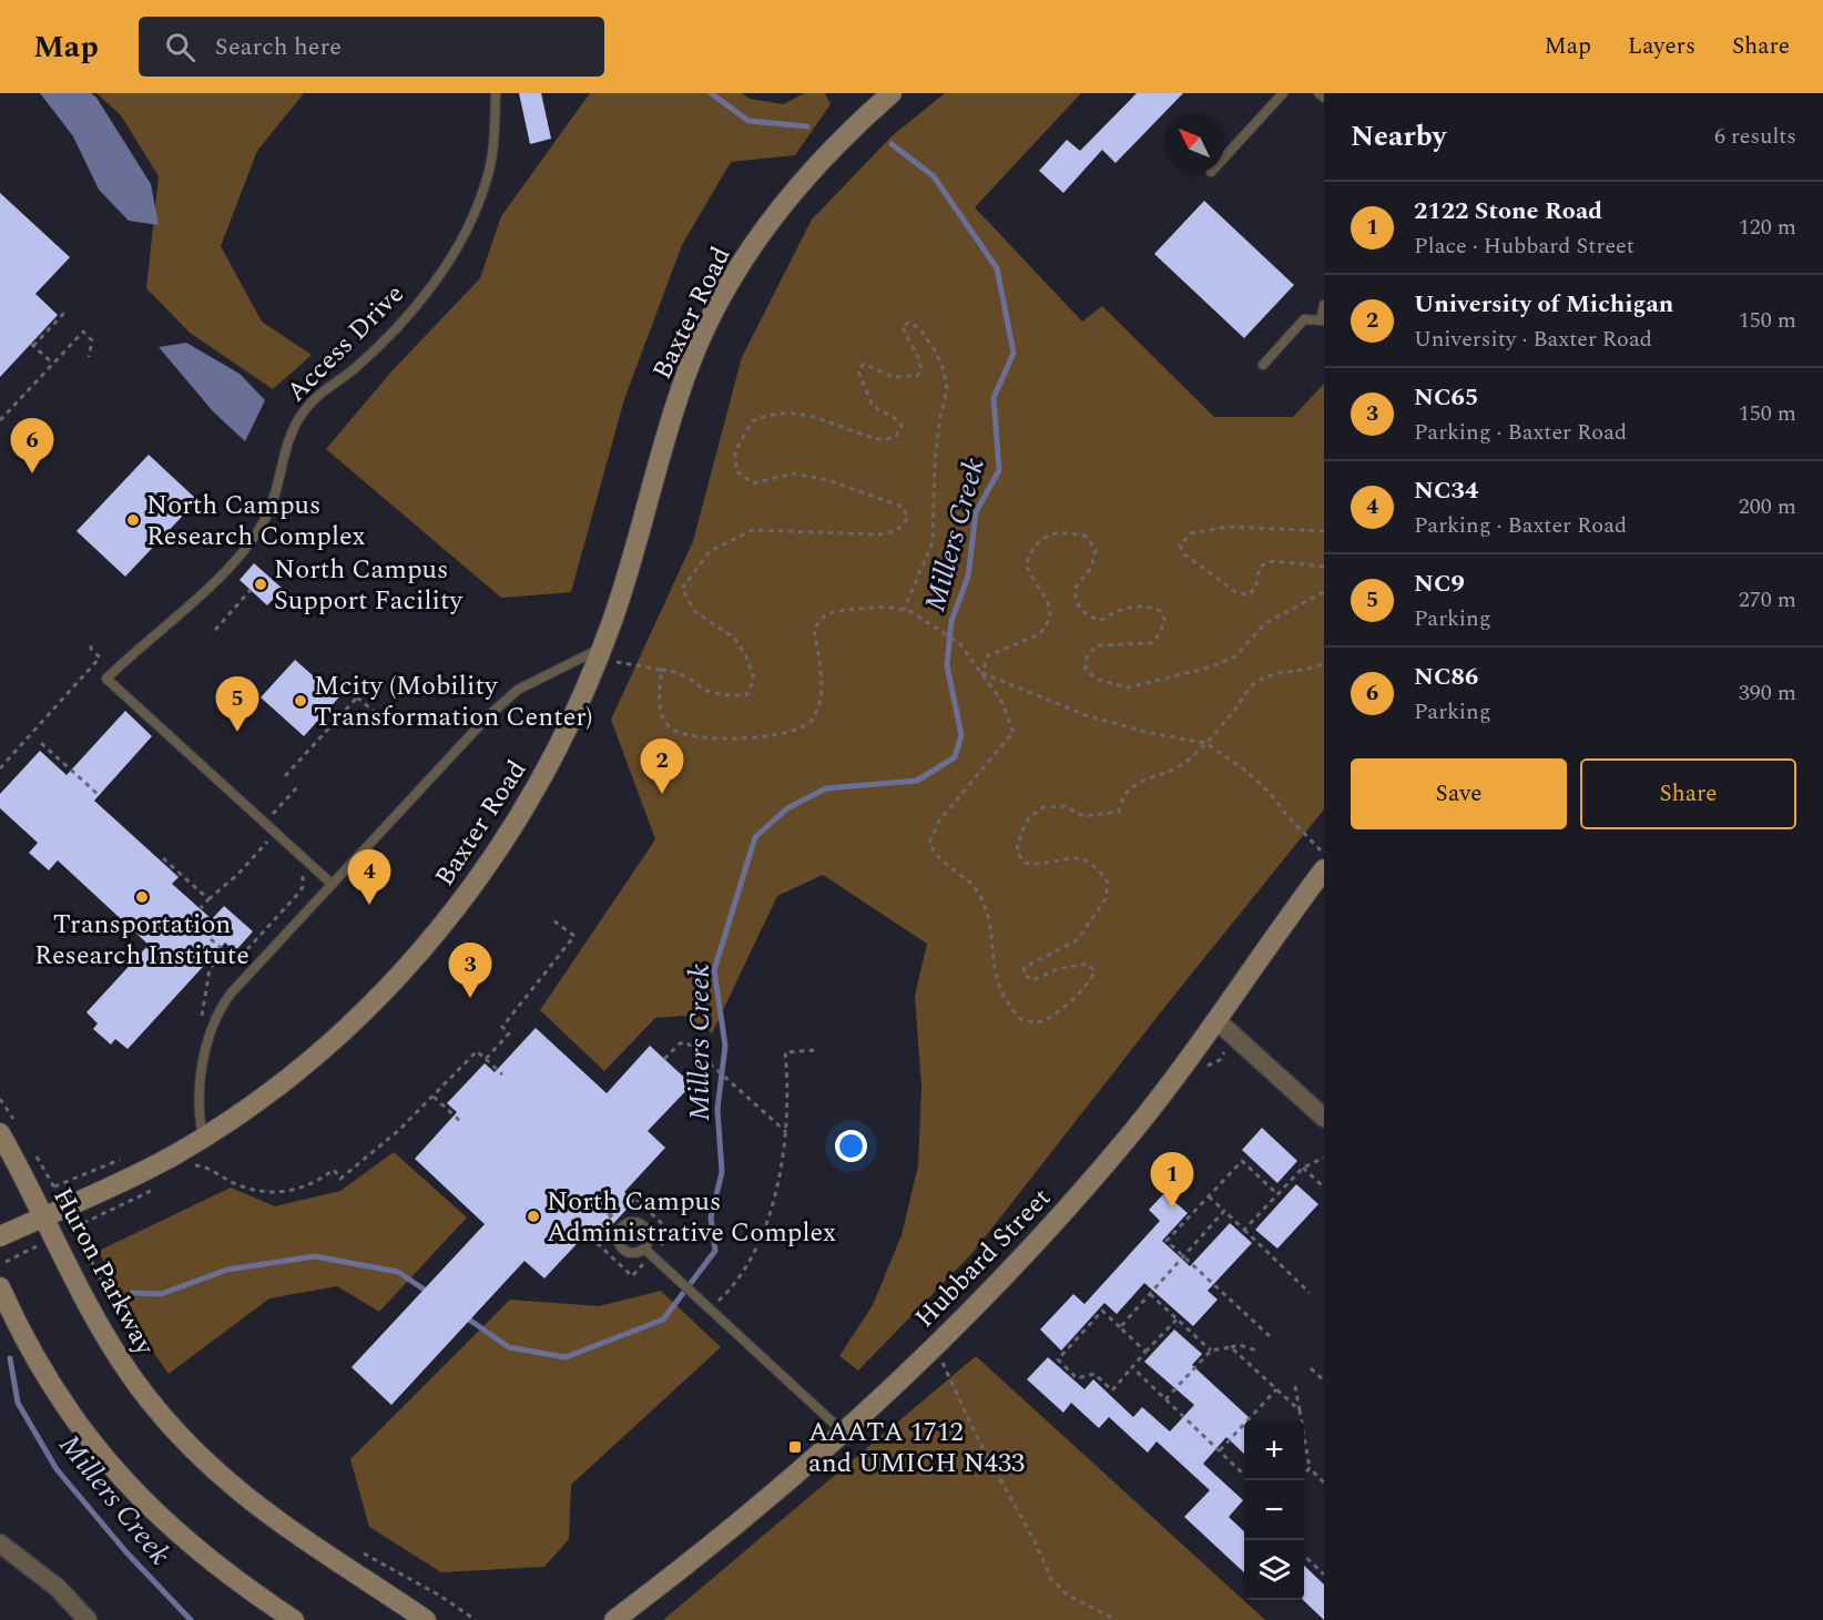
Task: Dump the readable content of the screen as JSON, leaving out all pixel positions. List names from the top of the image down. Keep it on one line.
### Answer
{"streets":{"street":["Baxter Road","Hubbard Street","Huron Parkway"],"lane":["Access Drive"]},"crossings":[["Baxter Road","Huron Parkway"]],"water":["Millers Creek"],"places":{"other":["North Campus Research Complex","North Campus Support Facility","Mcity (Mobility Transformation Center)","Transportation Research Institute","North Campus Administrative Complex"],"transit":["AAATA 1712 and UMICH N433"]},"north":"top left","page":{"header":"Map","search":"Search here","nav":["Map","Layers","Share"],"heading":["Nearby","6 results"],"list":[{"mark":"1","name":"2122 Stone Road","note":"Place · Hubbard Street","value":"120 m"},{"mark":"2","name":"University of Michigan","note":"University · Baxter Road","value":"150 m"},{"mark":"3","name":"NC65","note":"Parking · Baxter Road","value":"150 m"},{"mark":"4","name":"NC34","note":"Parking · Baxter Road","value":"200 m"},{"mark":"5","name":"NC9","note":"Parking","value":"270 m"},{"mark":"6","name":"NC86","note":"Parking","value":"390 m"}],"pins":["6","5","2","4","3","1"],"buttons":["Save","Share"],"map_buttons":["+","−"]}}
